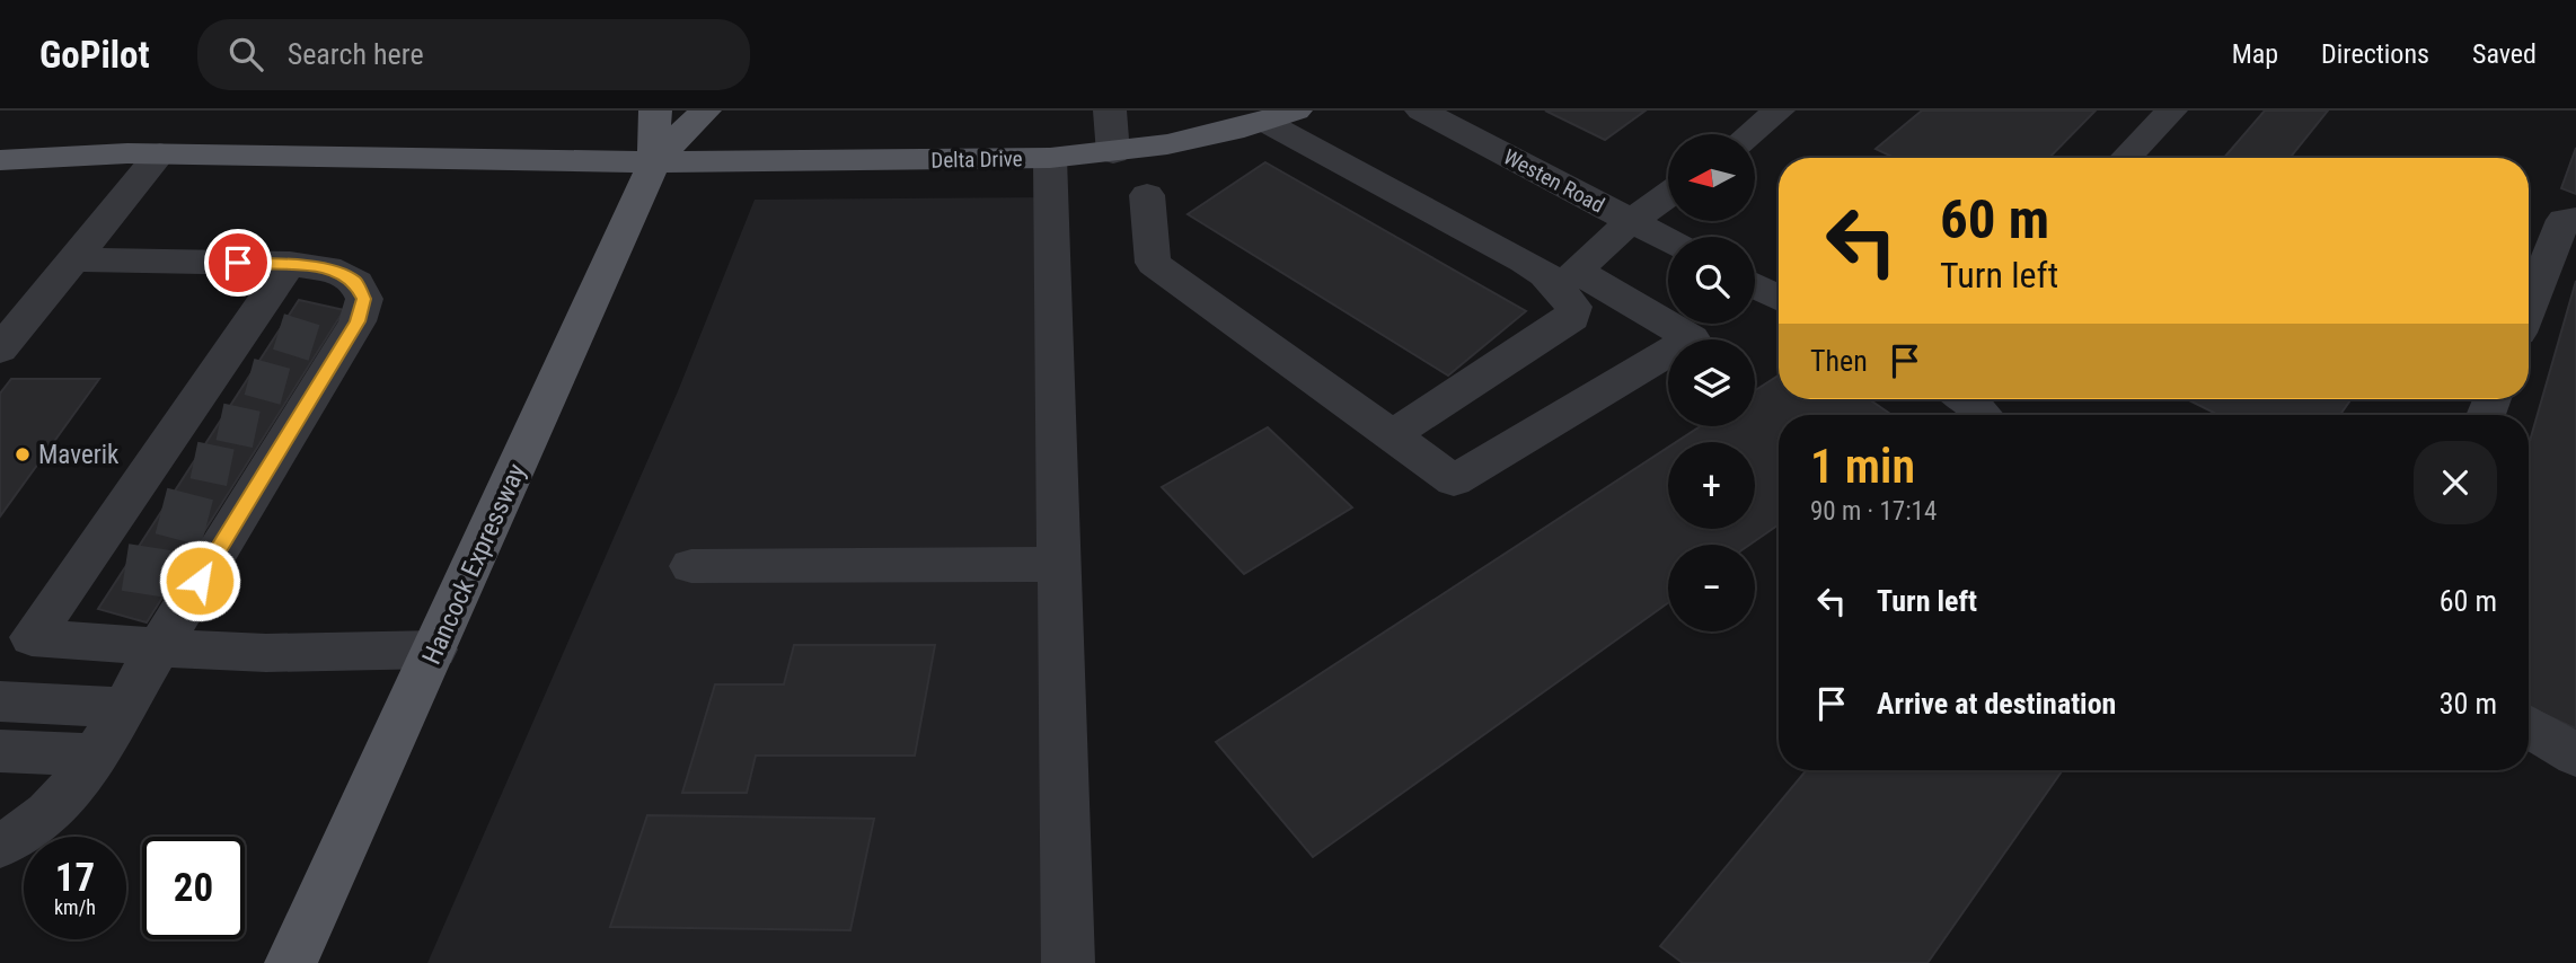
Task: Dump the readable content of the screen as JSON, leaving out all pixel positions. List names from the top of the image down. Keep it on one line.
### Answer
{"streets":{"main road":["Delta Drive","Hancock Expressway"],"street":["Westen Road"]},"crossings":[["Delta Drive","Hancock Expressway"]],"places":["Maverik"],"north":"left","page":{"header":"GoPilot","search":"Search here","nav":["Map","Directions","Saved"],"map_buttons":["+","−"],"turn":["60 m","Turn left"],"then":"Then","heading":["1 min","90 m · 17:14"],"list":[{"name":"Turn left","value":"60 m"},{"name":"Arrive at destination","value":"30 m"}],"speed":"17 km/h","limit":"20"}}
